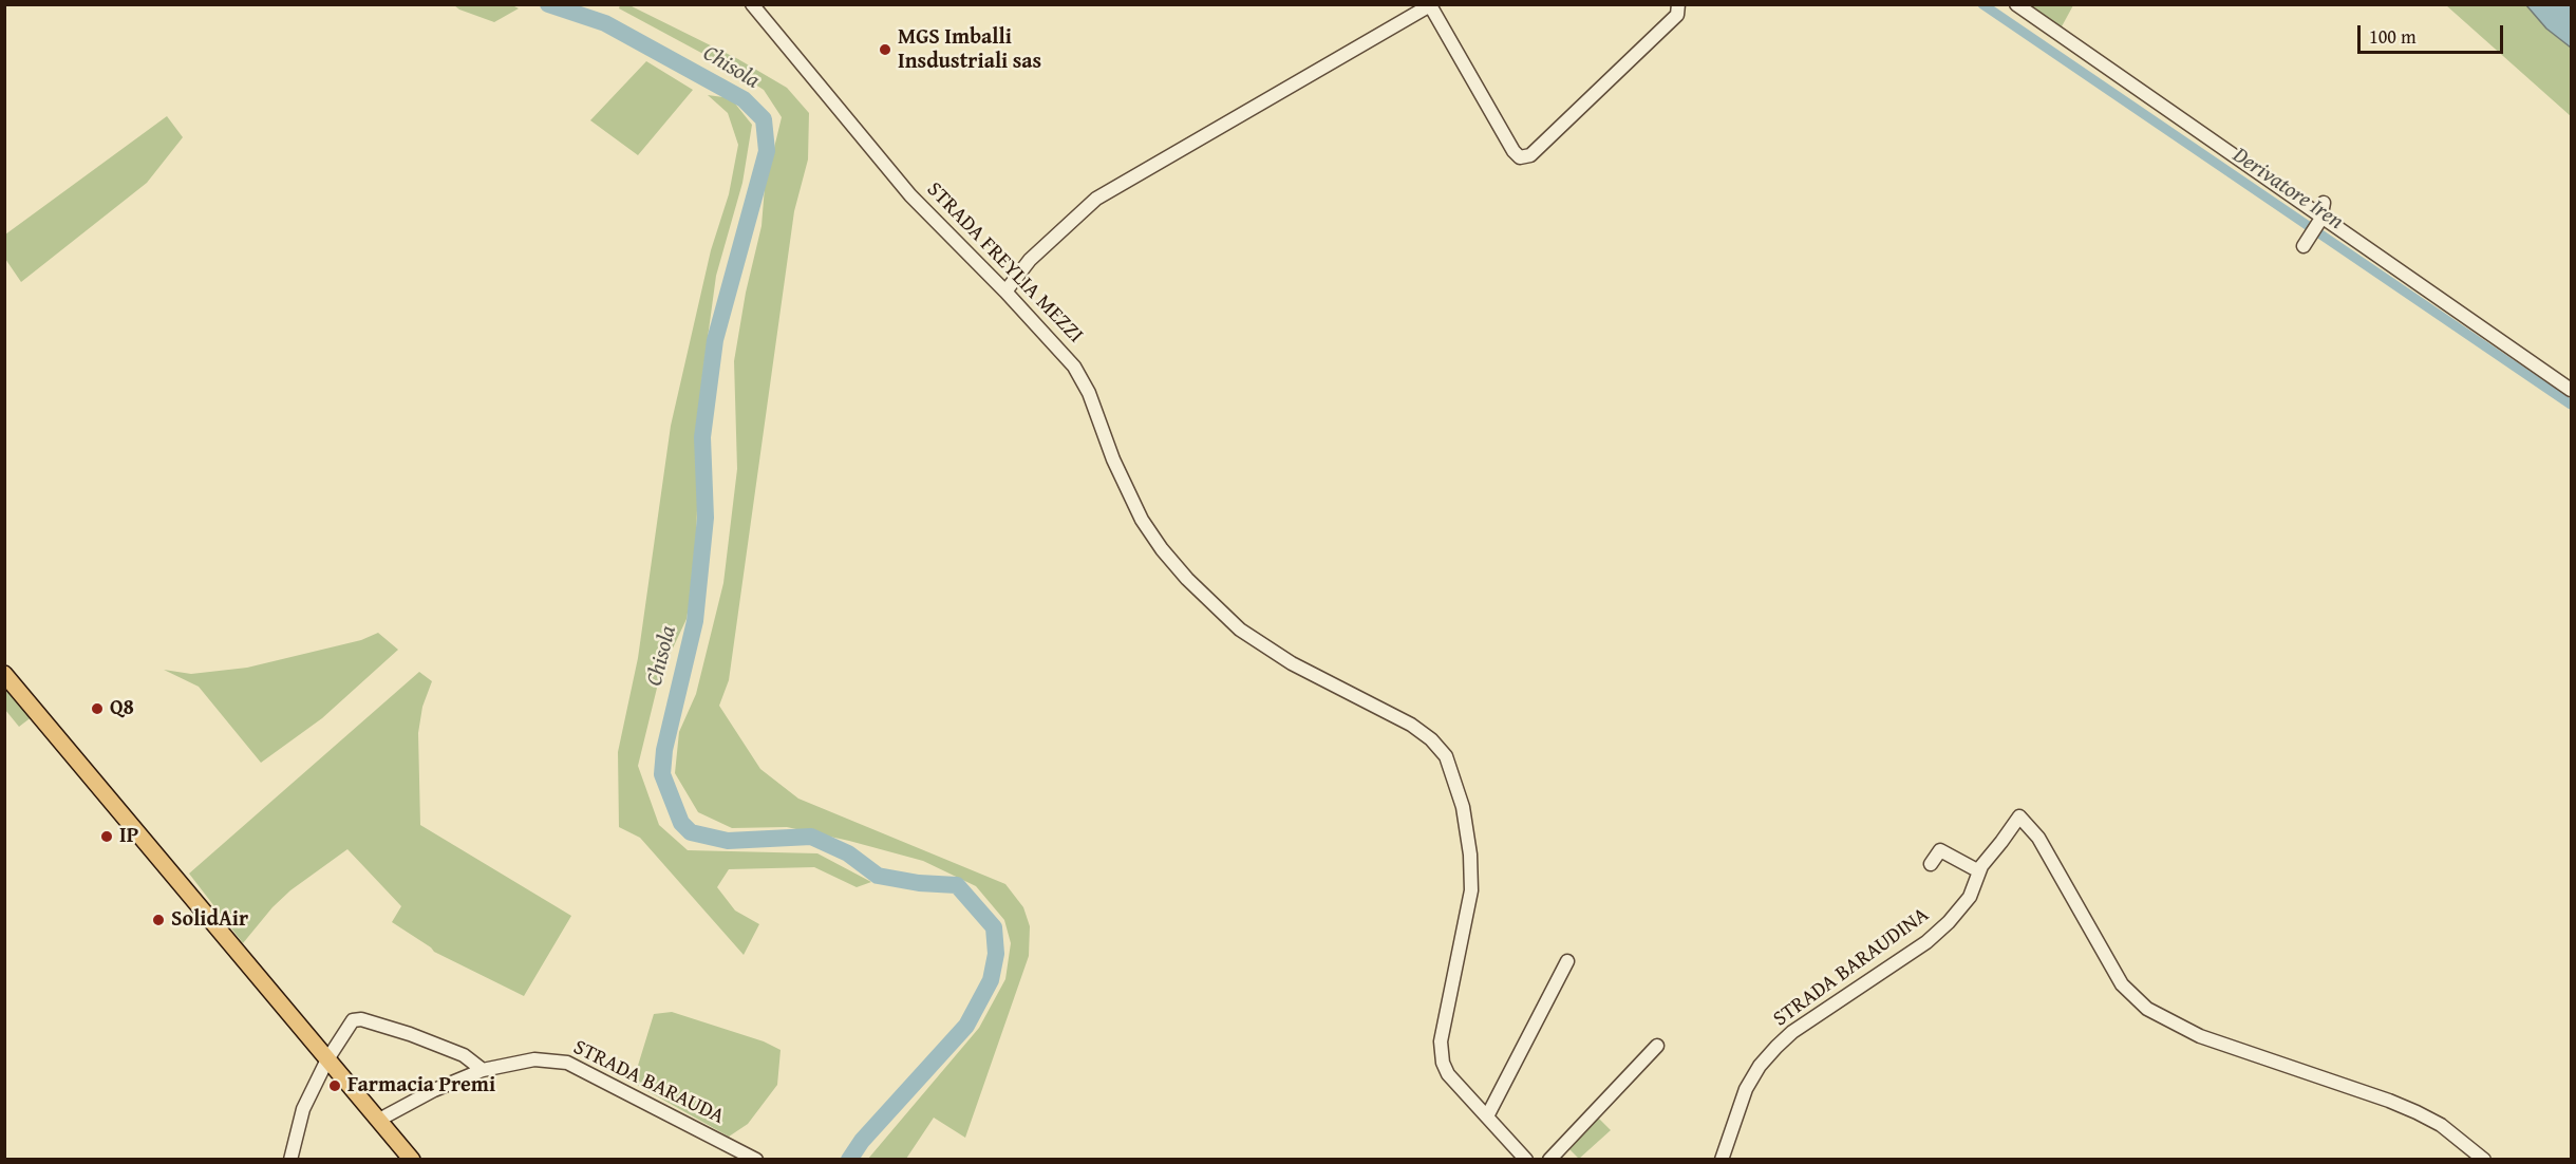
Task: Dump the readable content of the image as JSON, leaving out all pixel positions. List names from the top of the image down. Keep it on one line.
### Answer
{"streets":{"street":["STRADA FREYLIA MEZZI","STRADA BARAUDINA","STRADA BARAUDA"]},"water":["Chisola","Derivatore Iren"],"places":["MGS Imballi Insdustriali sas","Q8","IP","SolidAir","Farmacia Premi"],"scale_bar":"100 m"}
